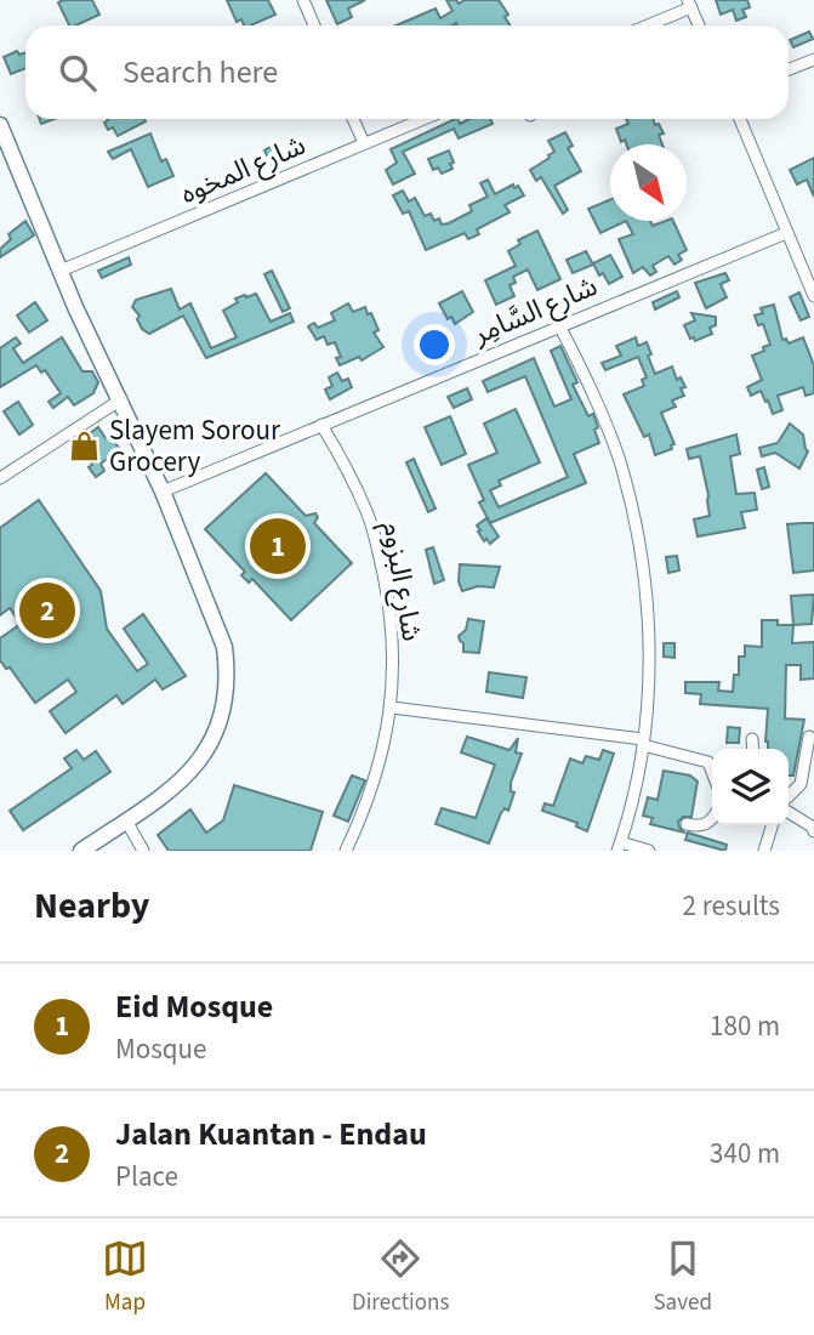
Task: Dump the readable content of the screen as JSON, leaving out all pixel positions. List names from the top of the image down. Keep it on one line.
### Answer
{"streets":{"street":["شارع المخوه","شارع السَّامِر","شارع البزوم"]},"crossings":[["شارع السَّامِر","شارع البزوم"]],"places":{"shop":["Slayem Sorour Grocery"]},"north":"bottom right","page":{"search":"Search here","pins":["1","2"],"heading":["Nearby","2 results"],"list":[{"mark":"1","name":"Eid Mosque","note":"Mosque","value":"180 m"},{"mark":"2","name":"Jalan Kuantan - Endau","note":"Place","value":"340 m"}],"nav":["Map","Directions","Saved"]}}
